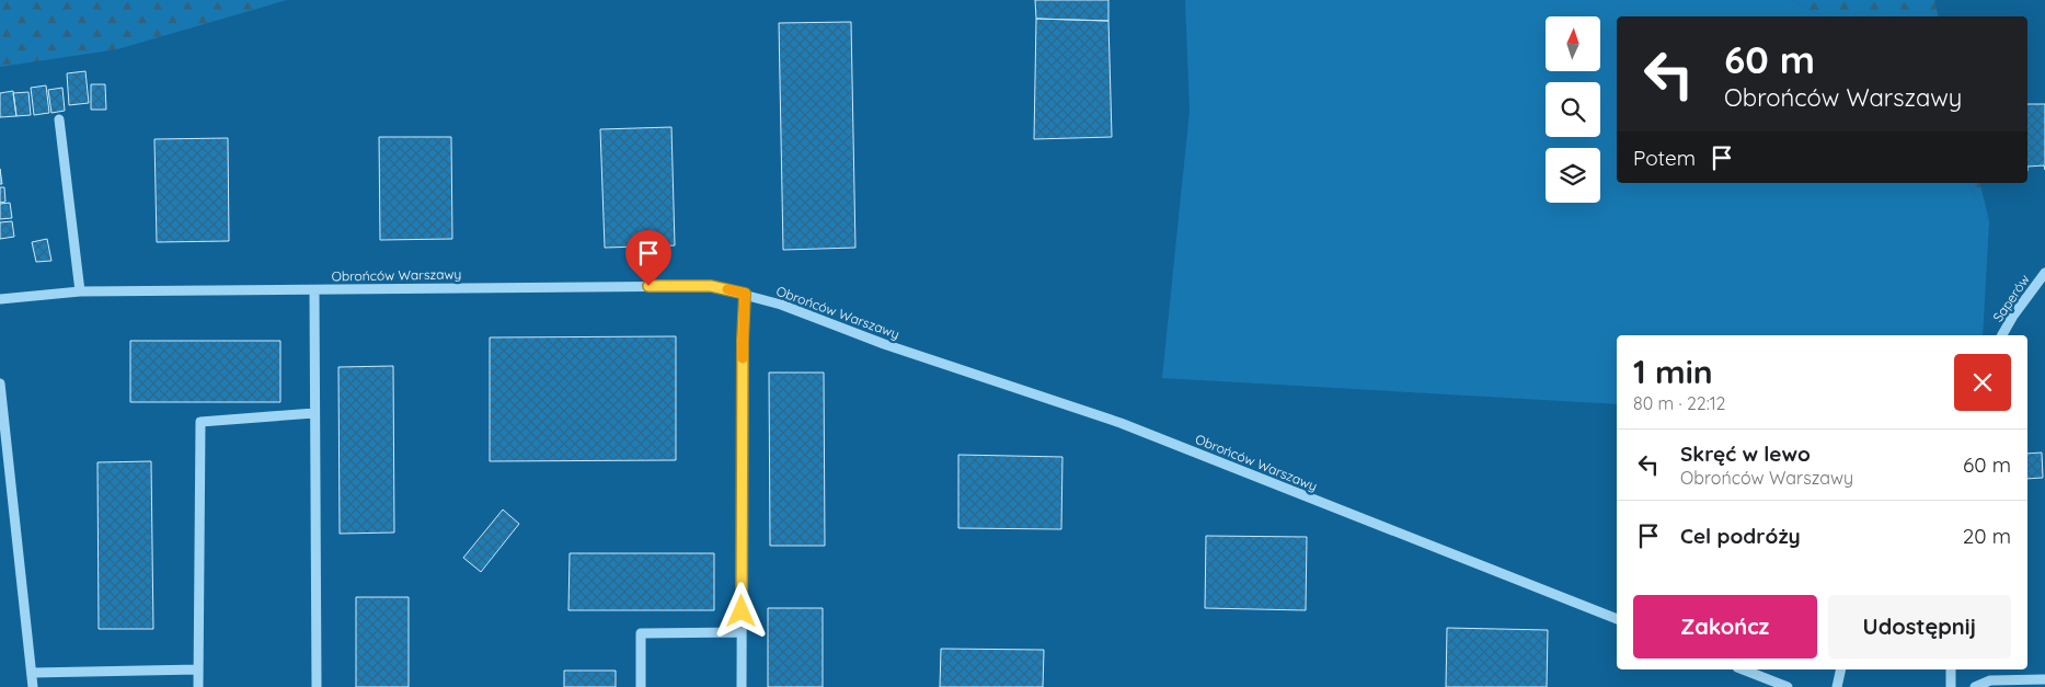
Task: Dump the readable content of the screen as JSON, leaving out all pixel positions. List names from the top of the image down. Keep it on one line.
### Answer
{"streets":{"street":["Obrońców Warszawy","Saperów"]},"north":"top","page":{"turn":["60 m","Obrońców Warszawy"],"then":"Potem","heading":["1 min","80 m · 22:12"],"list":[{"name":"Skręć w lewo","note":"Obrońców Warszawy","value":"60 m"},{"name":"Cel podróży","value":"20 m"}],"buttons":["Zakończ","Udostępnij"]}}
